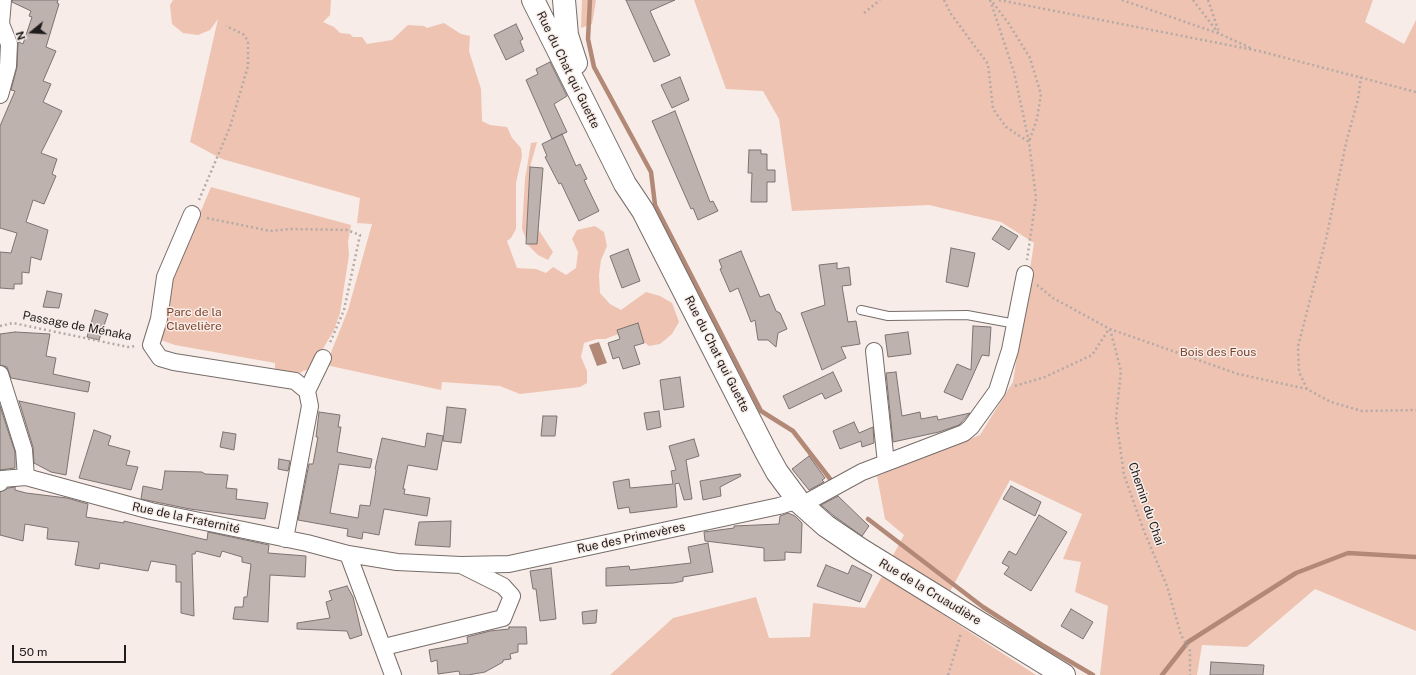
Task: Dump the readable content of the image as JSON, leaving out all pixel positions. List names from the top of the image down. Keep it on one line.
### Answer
{"streets":{"main road":["Rue du Chat qui Guette","Rue de la Cruaudière"],"street":["Rue de la Fraternité","Rue des Primevères"],"path":["Passage de Ménaka","Chemin du Chai"]},"crossings":[["Rue du Chat qui Guette","Rue des Primevères"],["Rue du Chat qui Guette","Rue de la Cruaudière"],["Rue de la Fraternité","Rue des Primevères"],["Rue des Primevères","Rue de la Cruaudière"]],"parks":["Parc de la Clavelière","Bois des Fous"],"scale_bar":"50 m","north":"left"}
